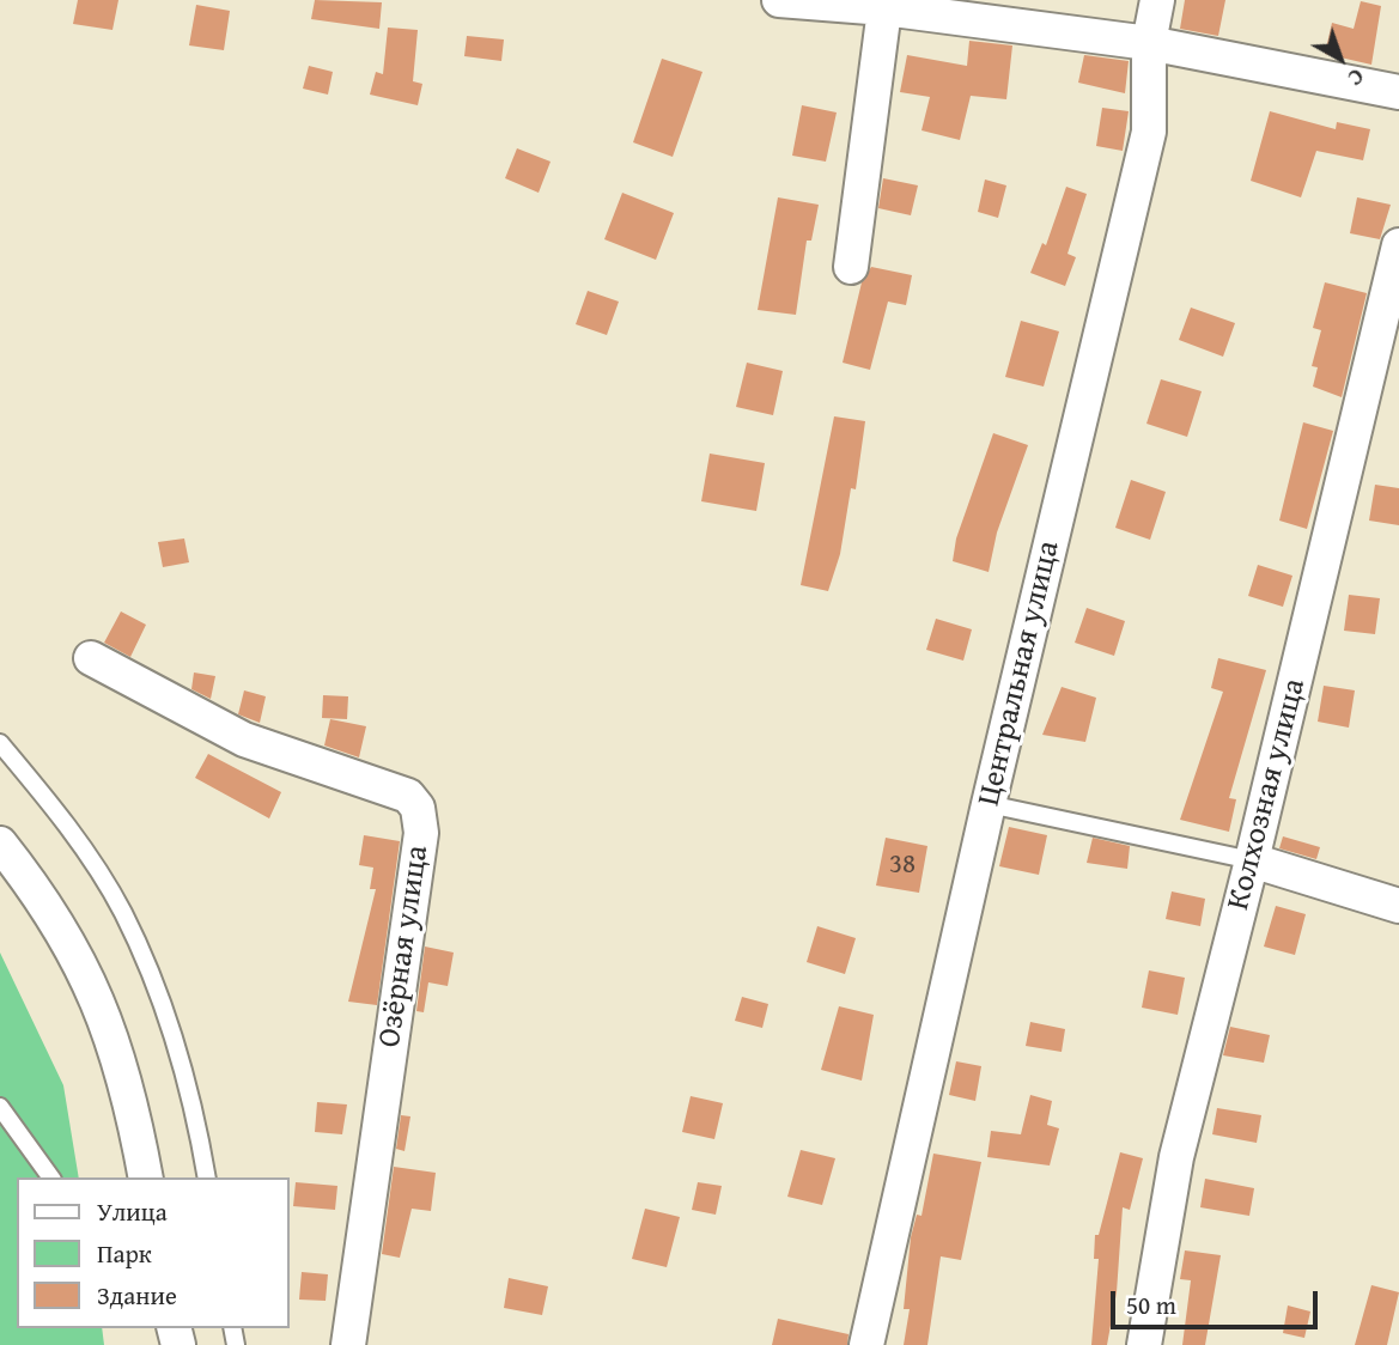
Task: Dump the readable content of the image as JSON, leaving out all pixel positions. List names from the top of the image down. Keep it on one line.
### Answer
{"streets":{"street":["Центральная улица","Колхозная улица","Озёрная улица"]},"house_numbers":["38"],"legend":["Улица","Парк","Здание"],"scale_bar":"50 m","north":"bottom right"}
